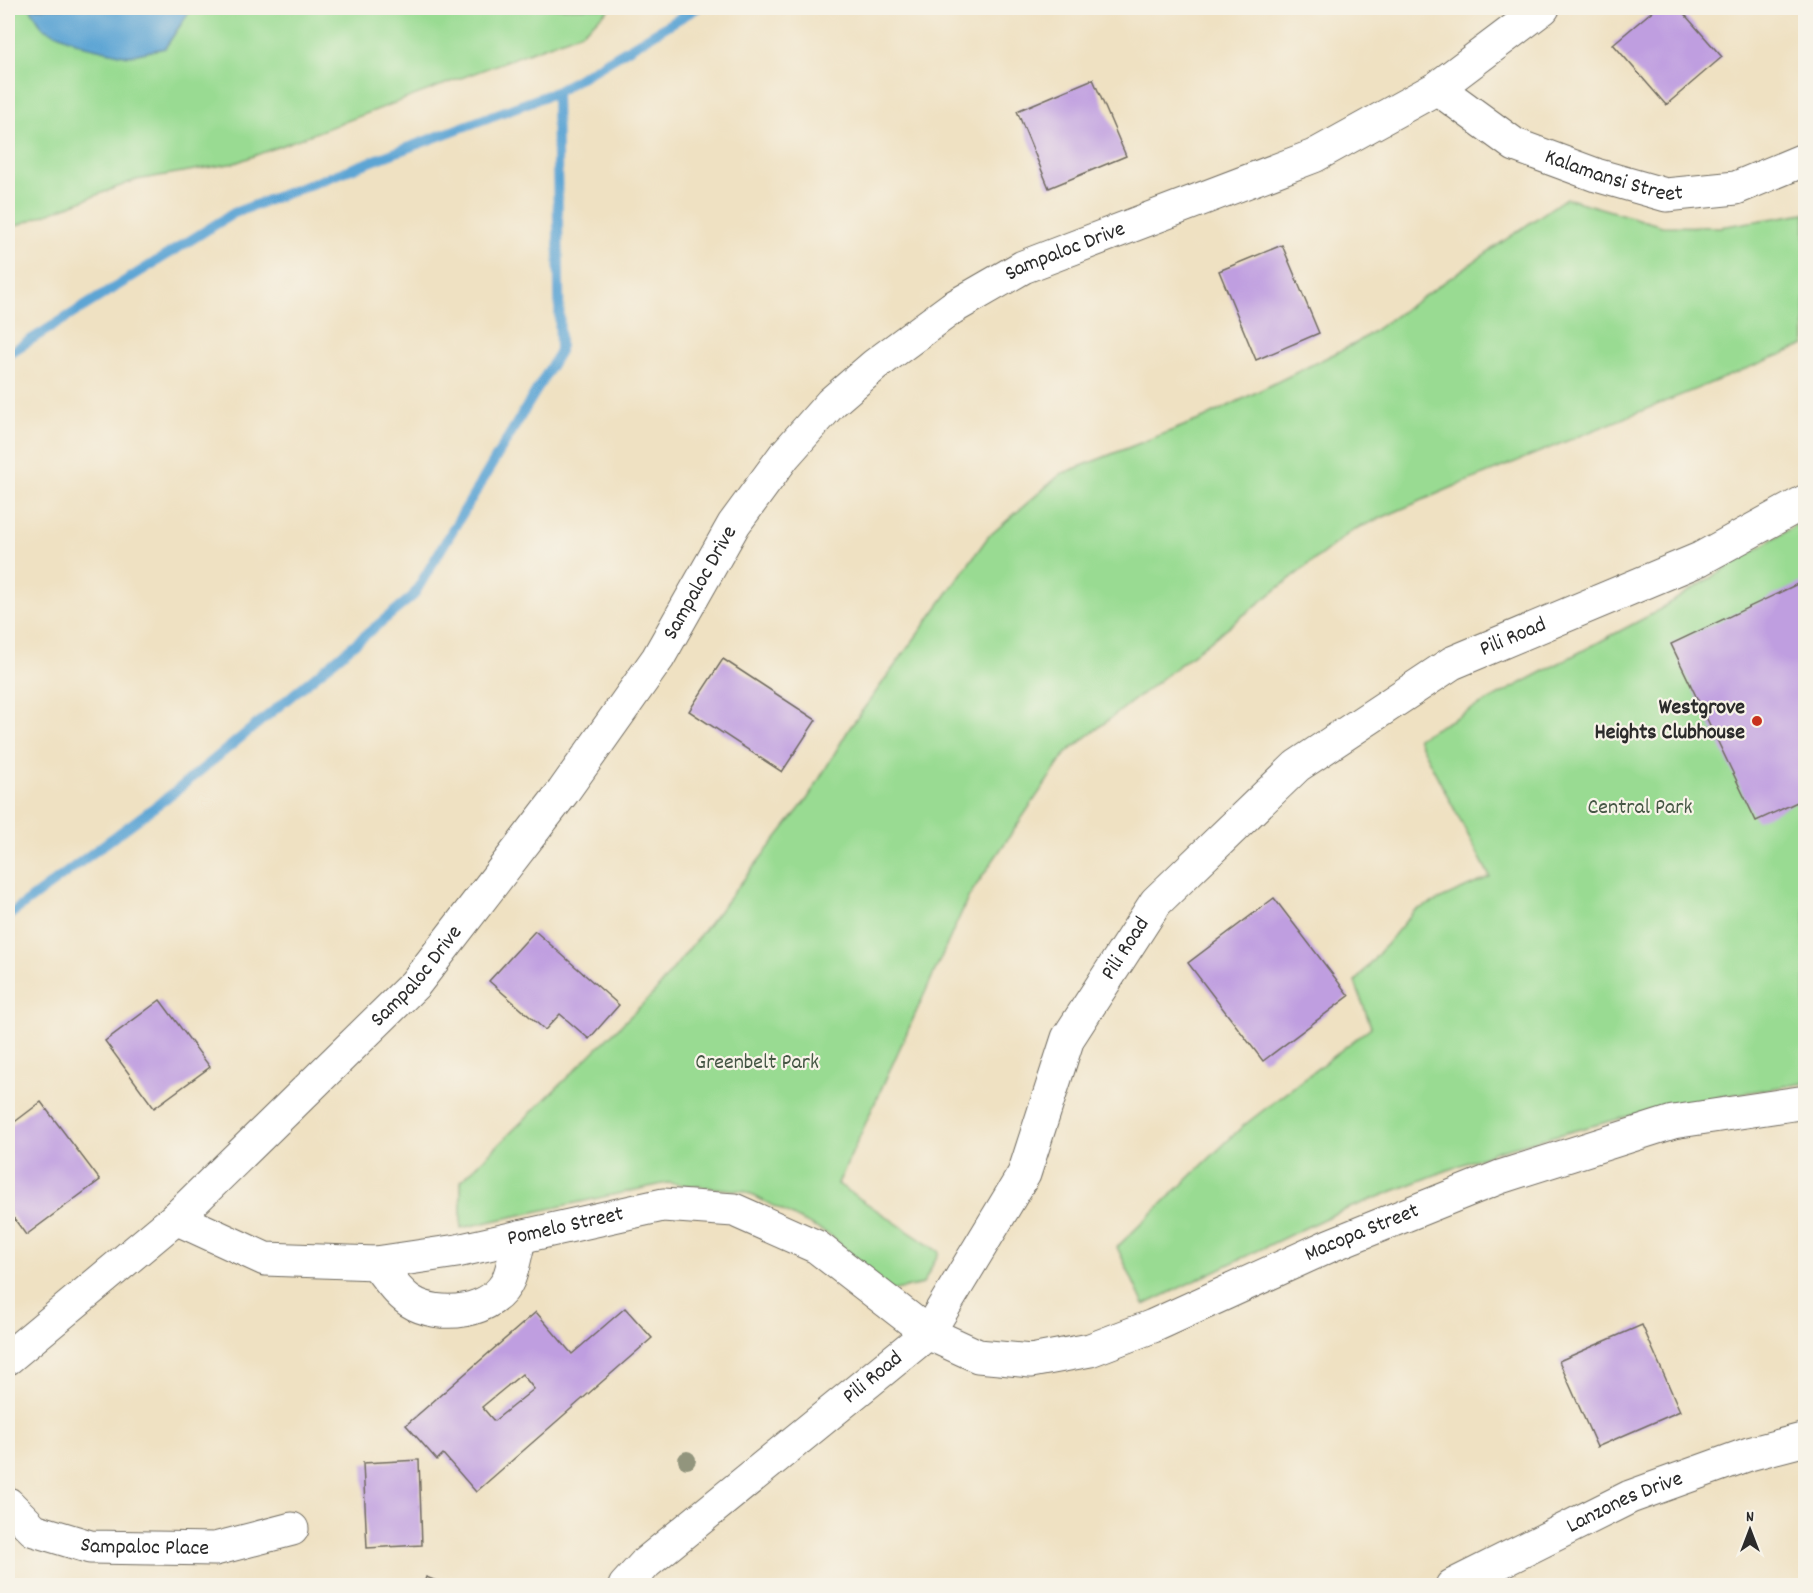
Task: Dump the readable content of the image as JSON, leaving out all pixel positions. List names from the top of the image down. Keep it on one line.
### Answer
{"streets":{"street":["Kalamansi Street","Sampaloc Drive","Pili Road","Pomelo Street","Macopa Street","Lanzones Drive","Sampaloc Place"]},"crossings":[["Kalamansi Street","Sampaloc Drive"],["Sampaloc Drive","Pomelo Street"],["Pili Road","Pomelo Street"],["Pili Road","Macopa Street"],["Pomelo Street","Macopa Street"]],"parks":["Central Park","Greenbelt Park"],"places":["Westgrove Heights Clubhouse"],"north":"top"}
